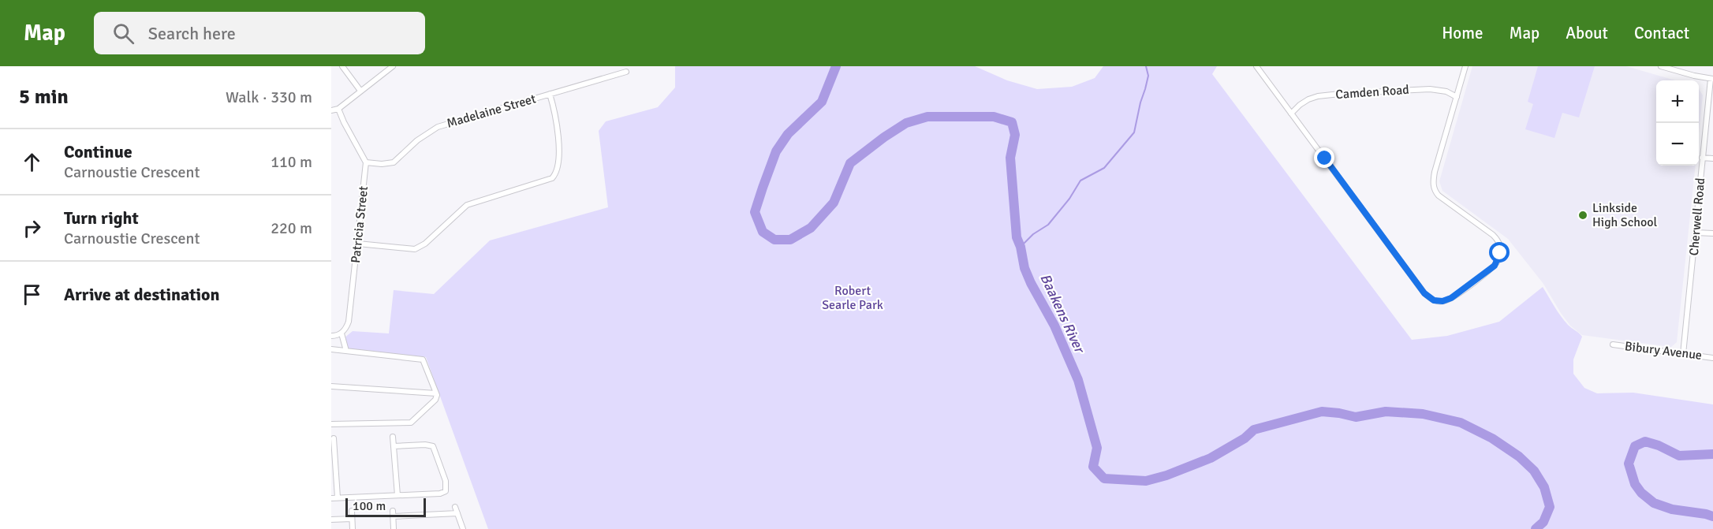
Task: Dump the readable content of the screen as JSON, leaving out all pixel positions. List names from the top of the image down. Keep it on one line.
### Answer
{"streets":{"street":["Camden Road","Madelaine Street","Cherwell Road","Patricia Street","Bibury Avenue"]},"crossings":[["Madelaine Street","Patricia Street"],["Cherwell Road","Bibury Avenue"]],"water":["Baakens River"],"parks":["Robert Searle Park"],"places":["Linkside High School"],"scale_bar":"100 m","page":{"header":"Map","search":"Search here","nav":["Home","Map","About","Contact"],"heading":["5 min","Walk · 330 m"],"map_buttons":["+","−"],"list":[["Continue","Carnoustie Crescent","110 m"],["Turn right","Carnoustie Crescent","220 m"],"Arrive at destination"],"scale":"100 m"}}
